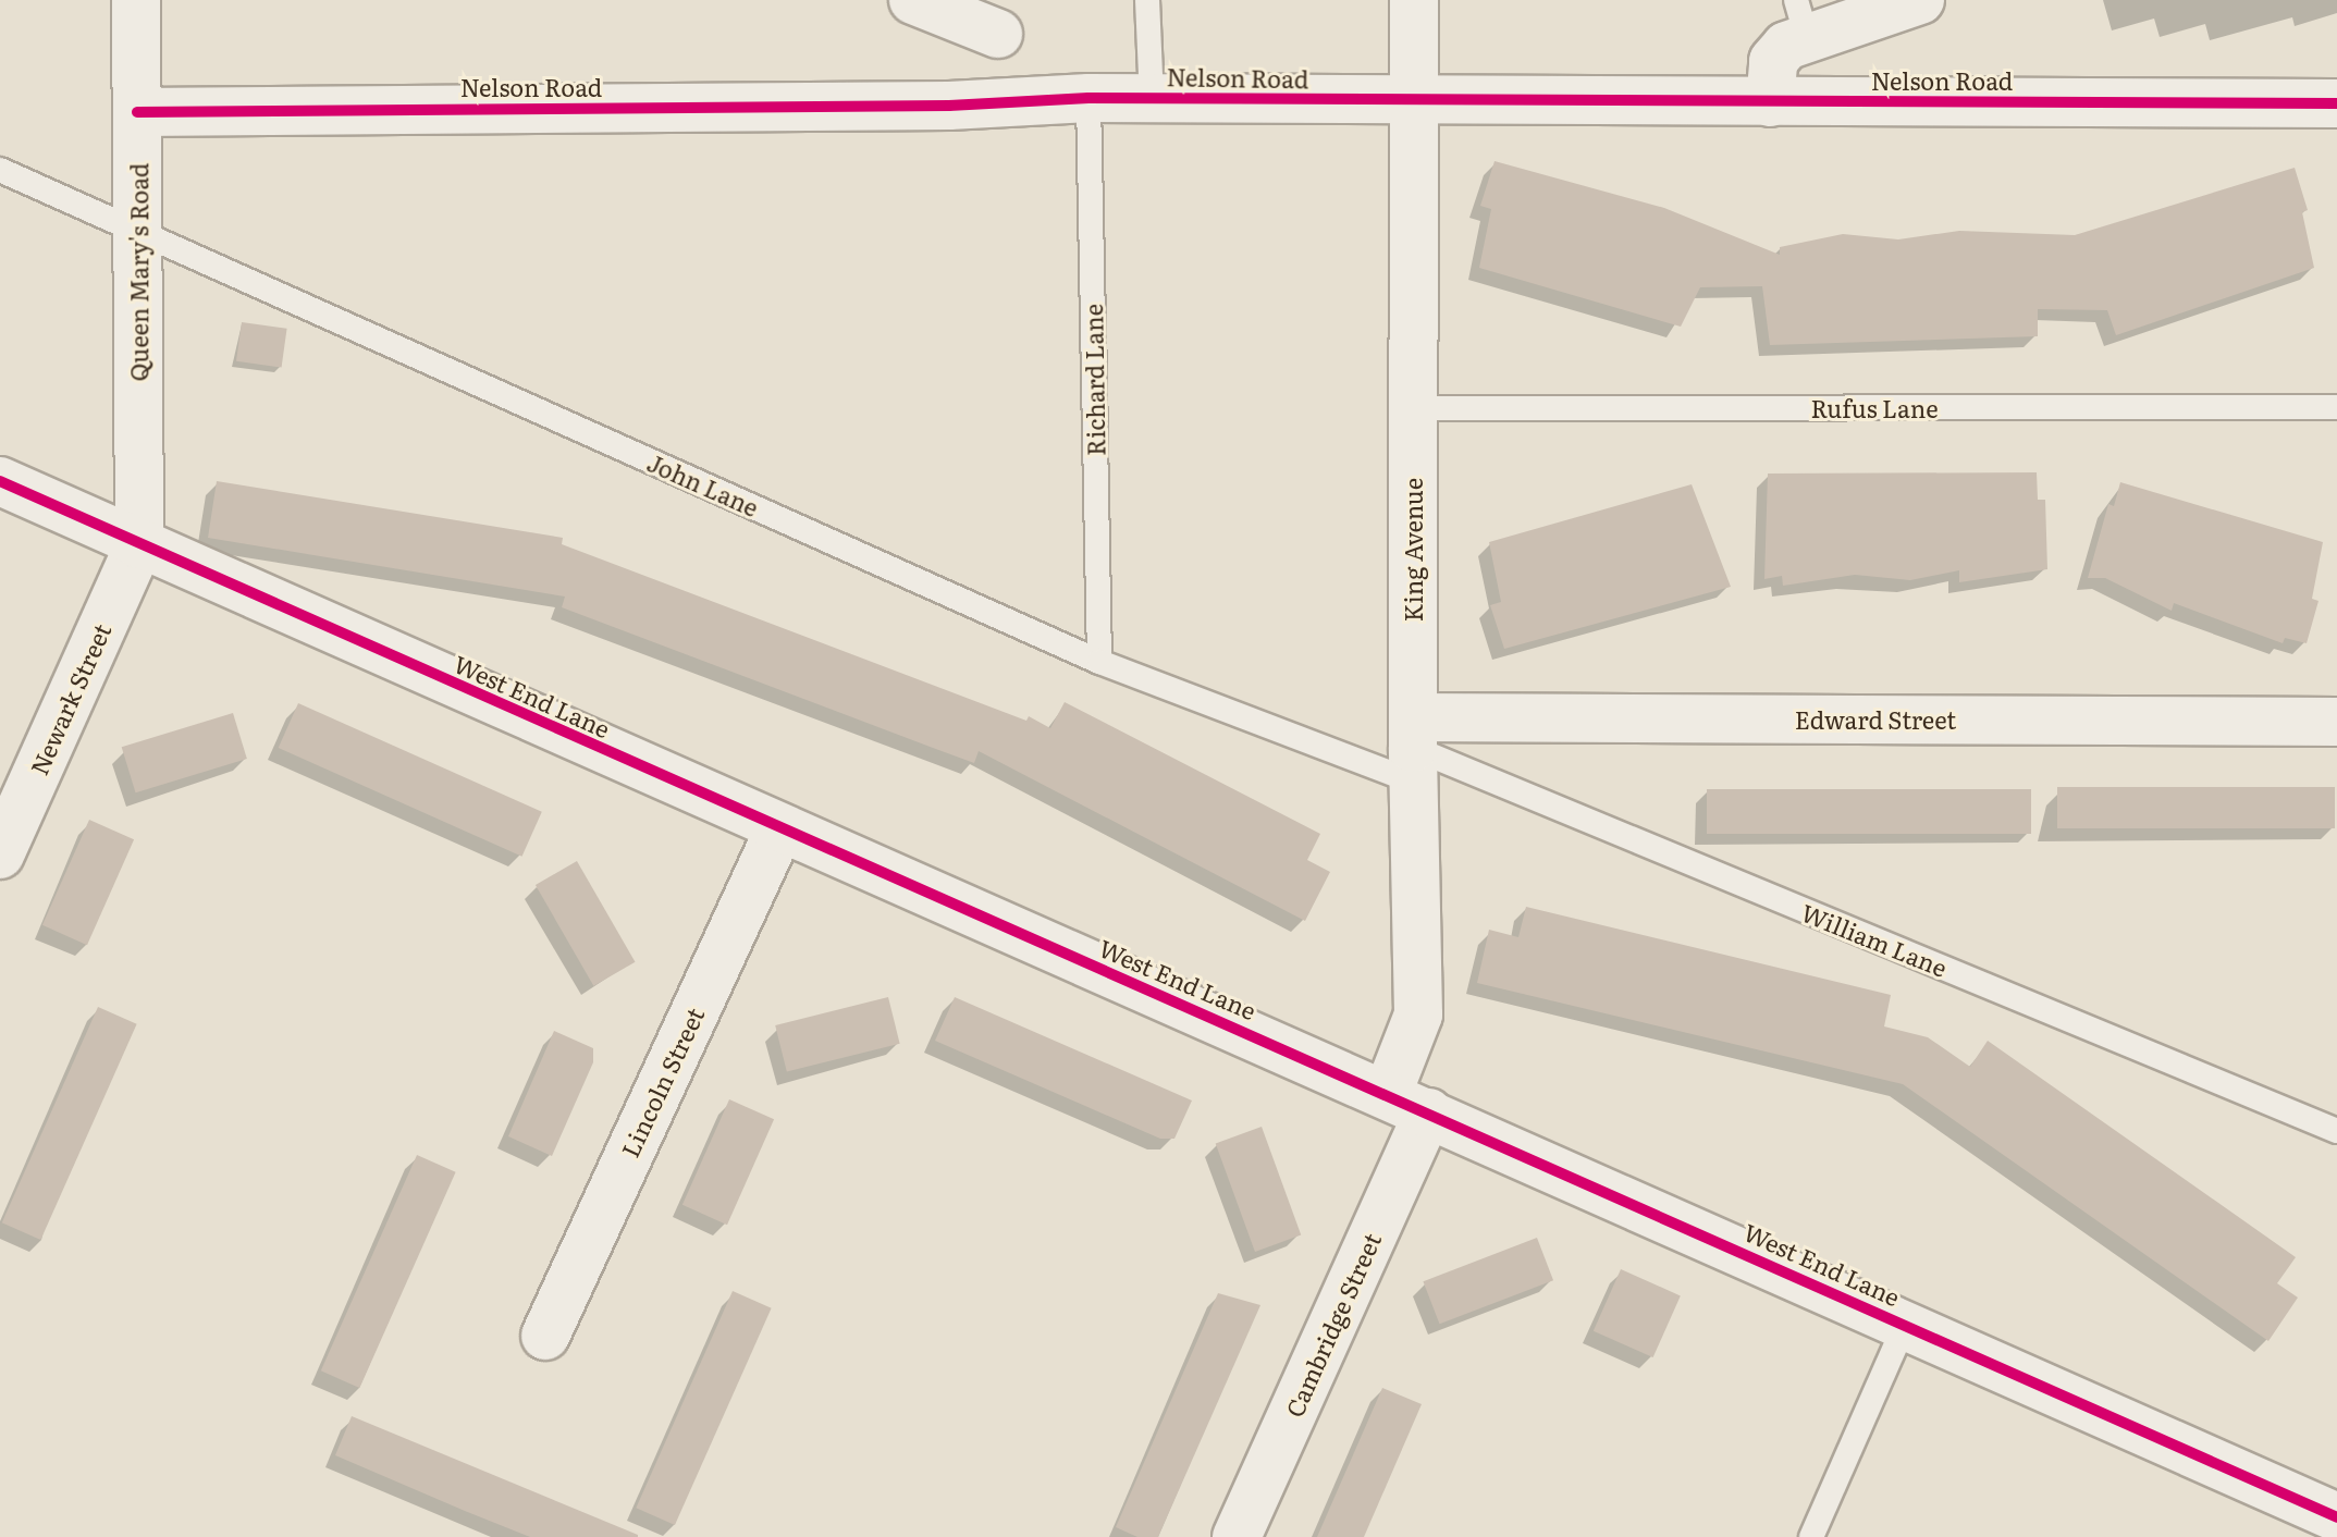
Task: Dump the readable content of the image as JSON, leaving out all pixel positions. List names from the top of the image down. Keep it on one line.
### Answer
{"streets":{"street":["Nelson Road","Queen Mary's Road","King Avenue","West End Lane","Newark Street","Edward Street","Lincoln Street","Cambridge Street"],"lane":["Richard Lane","Rufus Lane","John Lane","William Lane"]},"crossings":[["Nelson Road","Queen Mary's Road"],["Nelson Road","Richard Lane"],["Nelson Road","King Avenue"],["Queen Mary's Road","John Lane"],["Queen Mary's Road","West End Lane"],["Queen Mary's Road","Newark Street"],["Richard Lane","John Lane"],["Rufus Lane","King Avenue"],["John Lane","King Avenue"],["John Lane","Edward Street"],["John Lane","William Lane"],["King Avenue","West End Lane"],["King Avenue","Edward Street"],["King Avenue","William Lane"],["King Avenue","Cambridge Street"],["West End Lane","Newark Street"],["West End Lane","Lincoln Street"],["West End Lane","Cambridge Street"],["Edward Street","William Lane"]]}
